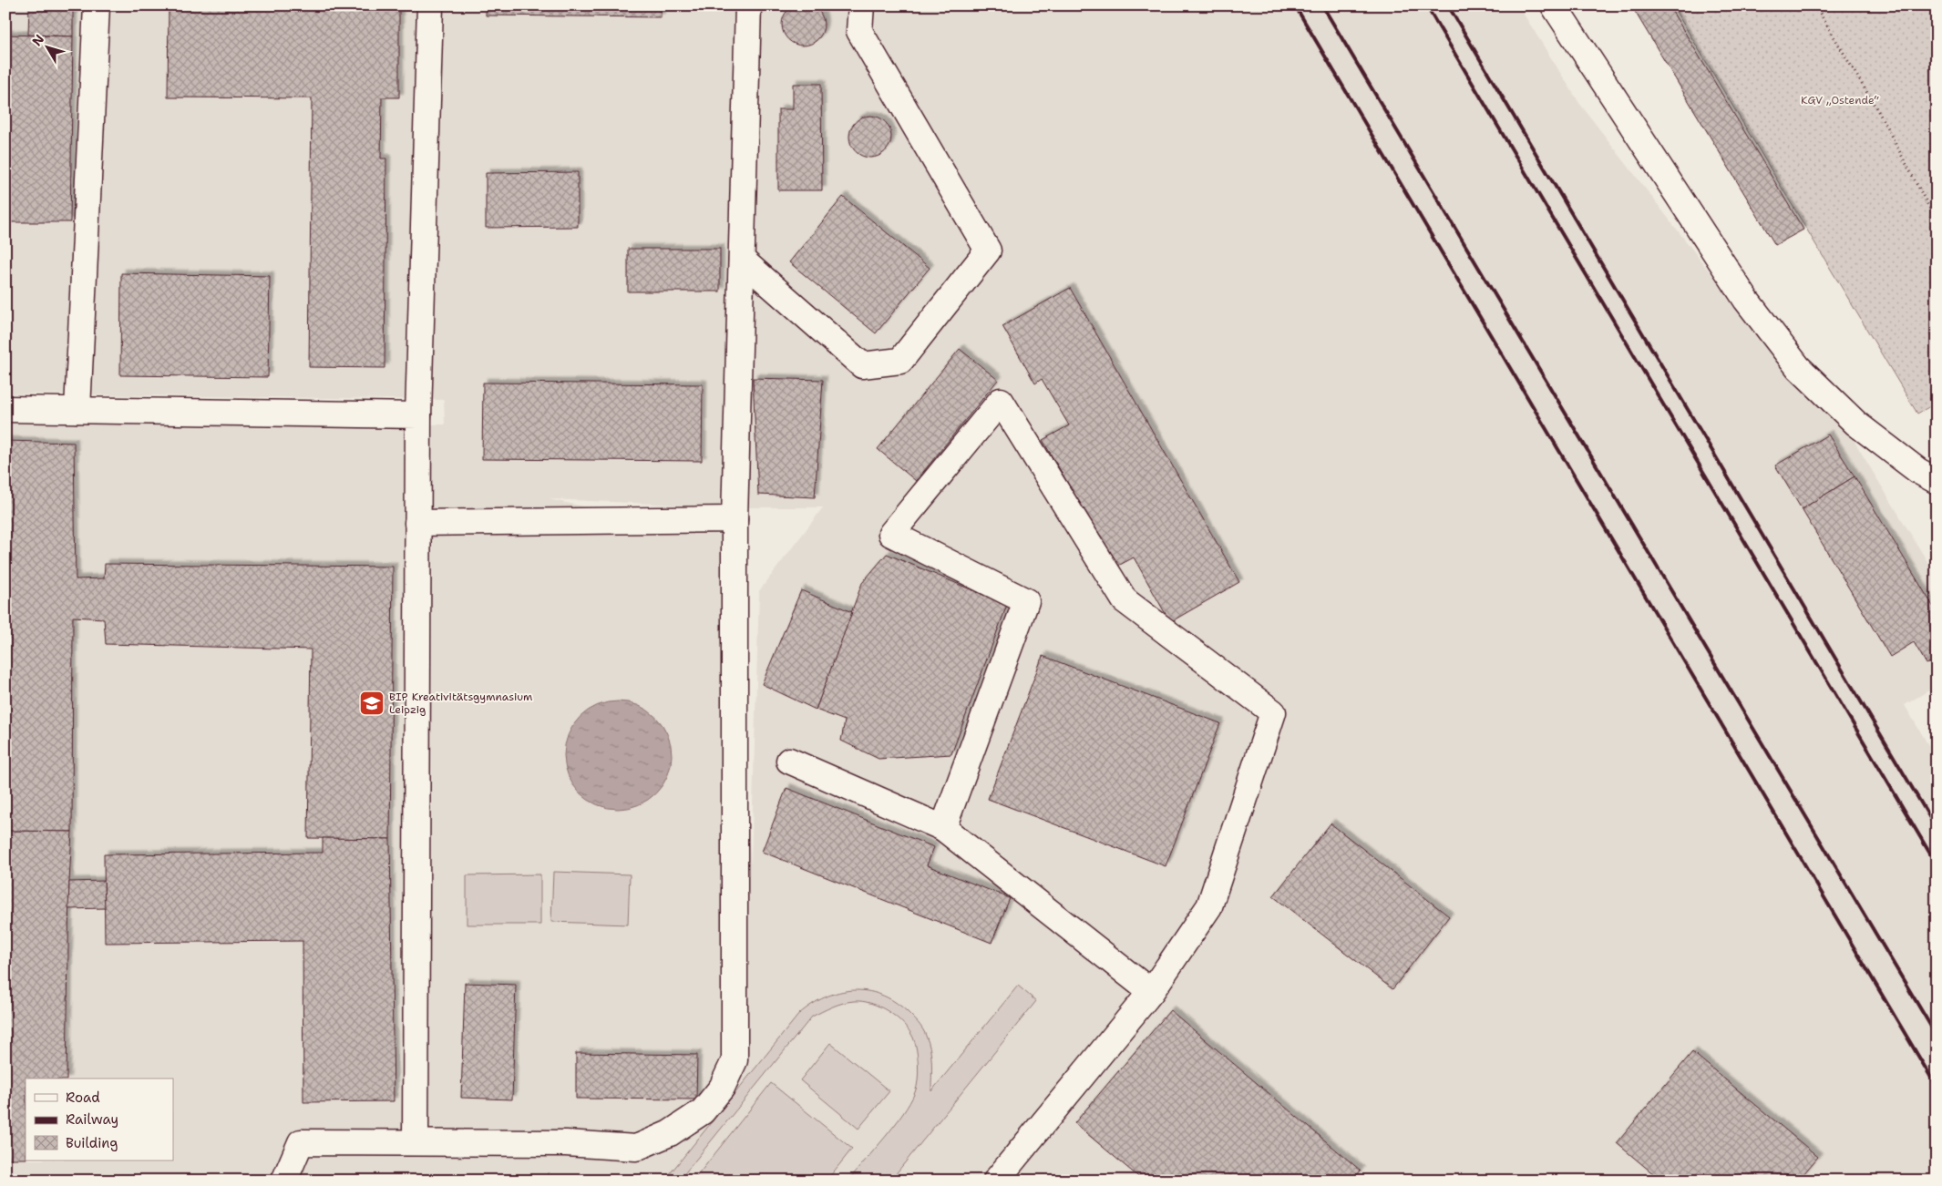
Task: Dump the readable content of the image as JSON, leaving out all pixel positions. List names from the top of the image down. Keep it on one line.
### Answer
{"parks":["KGV „Ostende“"],"places":{"school or university":["BIP Kreativitätsgymnasium Leipzig"]},"legend":["Road","Railway","Building"],"north":"top left"}
